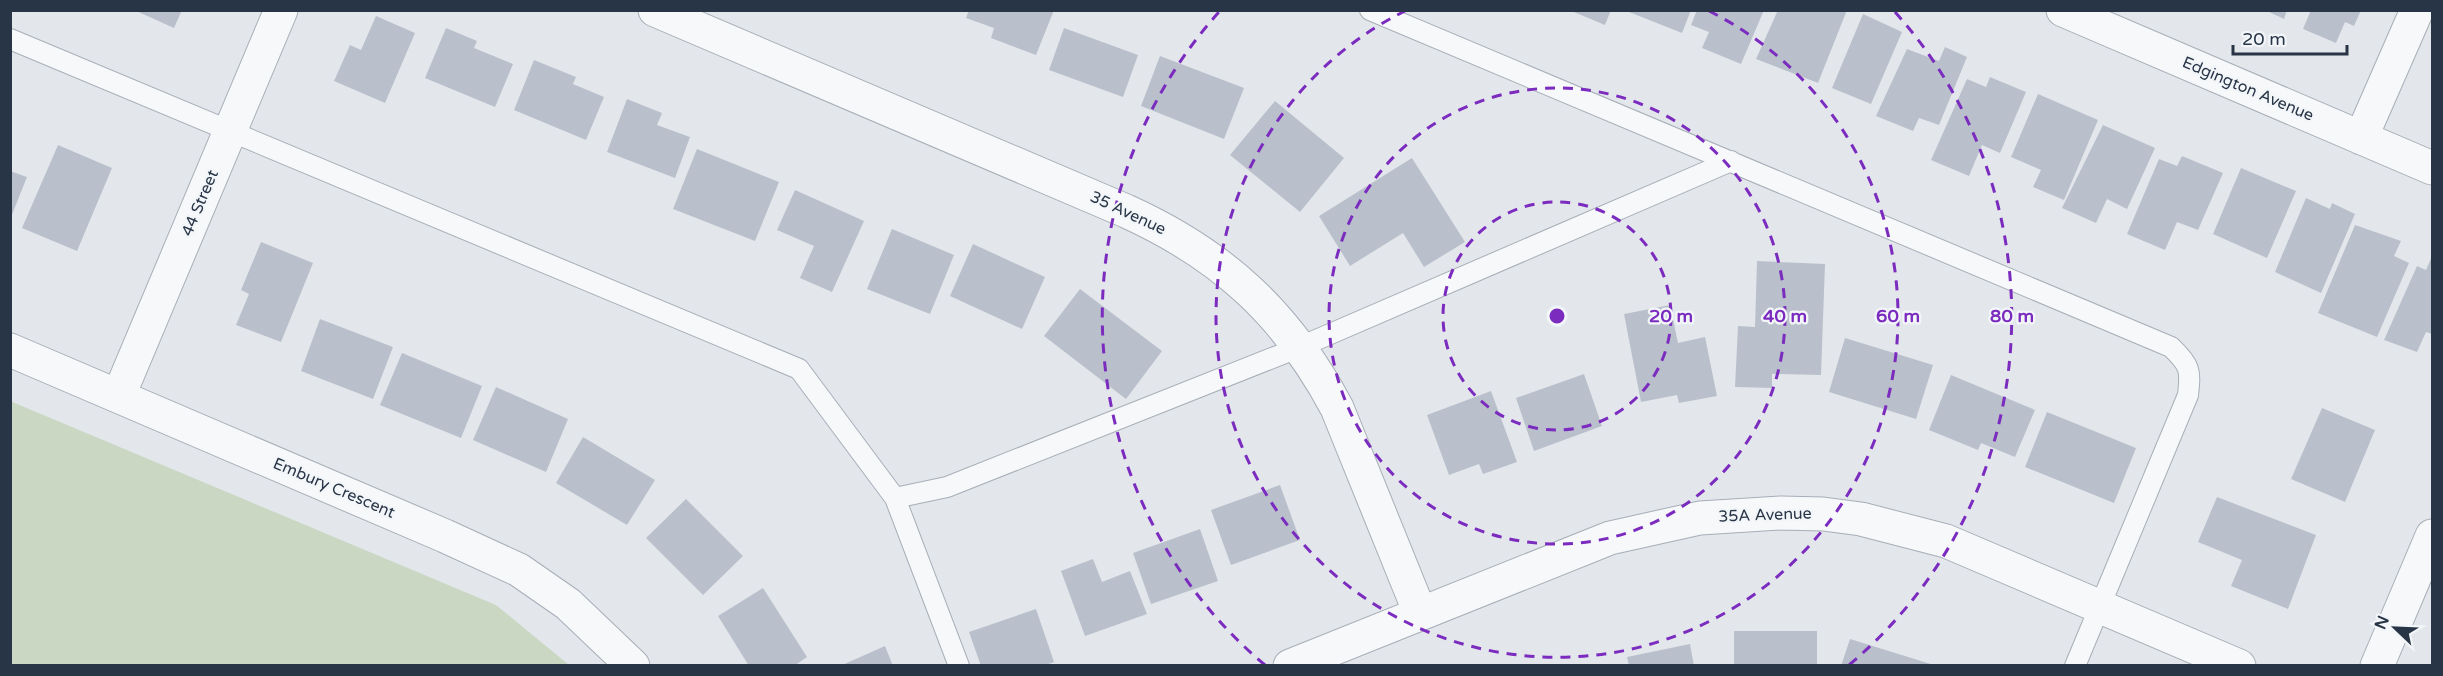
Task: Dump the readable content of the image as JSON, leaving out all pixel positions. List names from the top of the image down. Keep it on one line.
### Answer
{"streets":{"street":["Edgington Avenue","44 Street","35 Avenue","Embury Crescent","35A Avenue"]},"crossings":[["44 Street","Embury Crescent"],["35 Avenue","35A Avenue"]],"scale_bar":"20 m","north":"top left","rings":["20 m","40 m","60 m","80 m"]}
